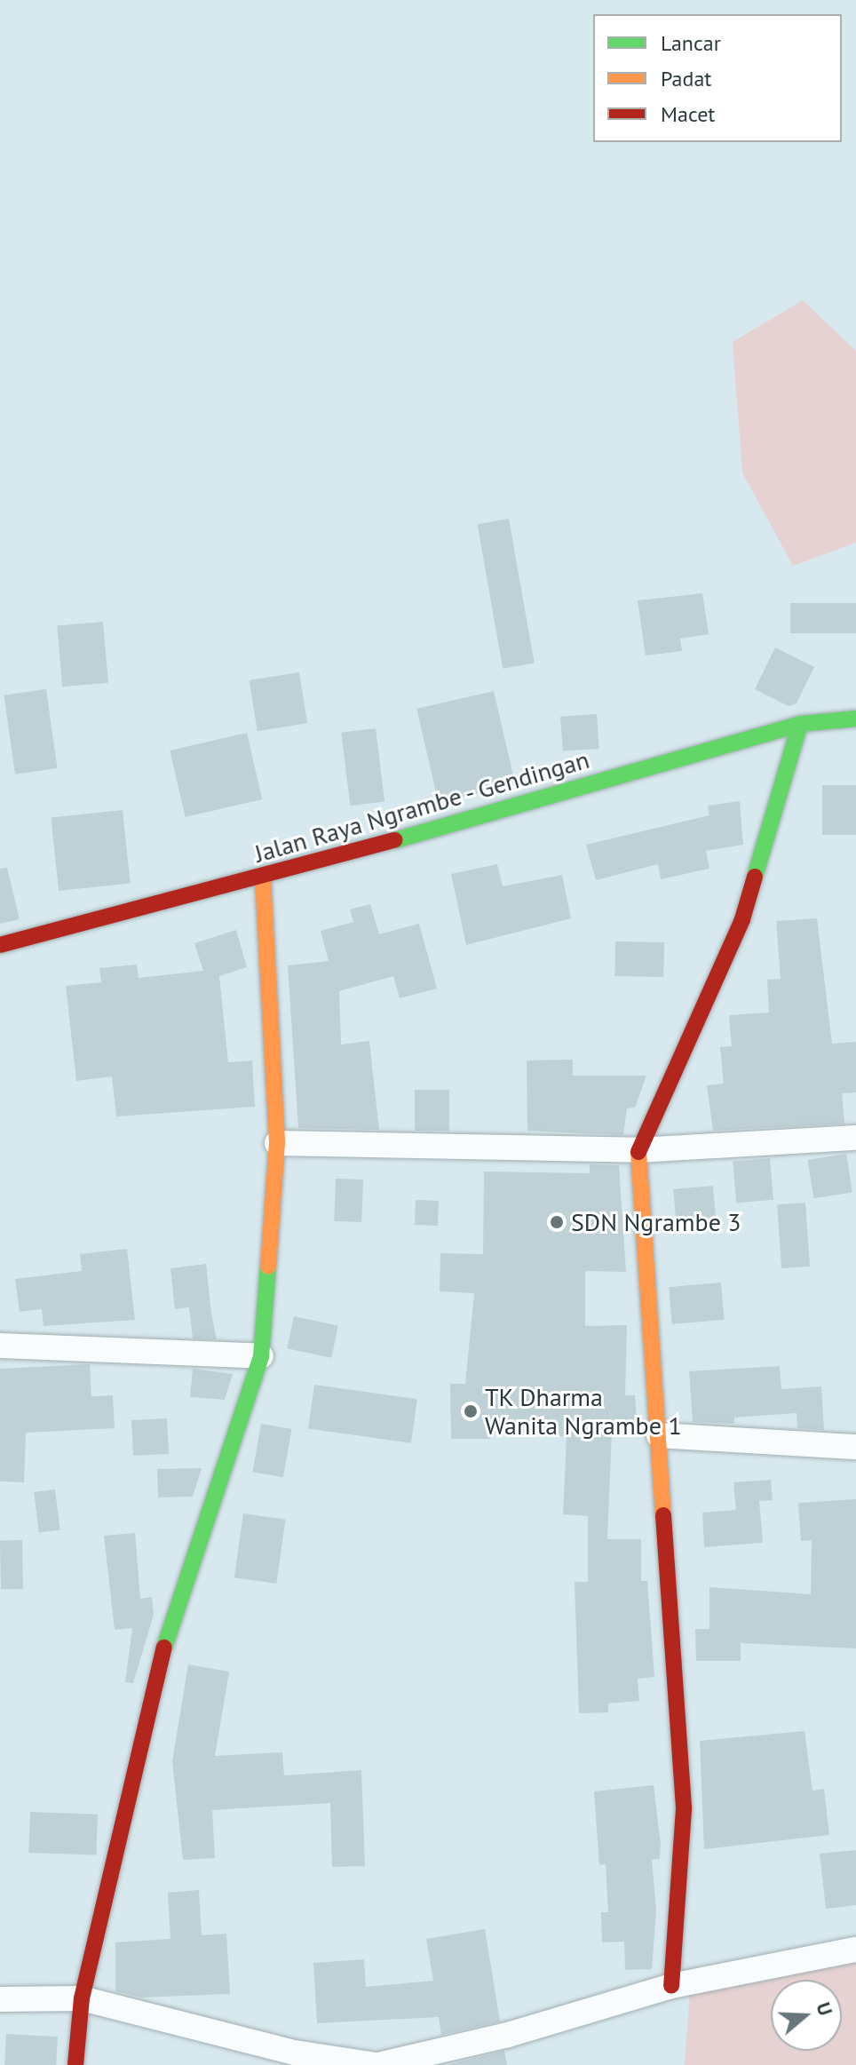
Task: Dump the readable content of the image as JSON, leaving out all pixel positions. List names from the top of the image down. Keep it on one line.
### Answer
{"streets":{"street":["Jalan Raya Ngrambe - Gendingan"]},"places":["SDN Ngrambe 3","TK Dharma Wanita Ngrambe 1"],"legend":["Lancar","Padat","Macet"],"north":"right"}
